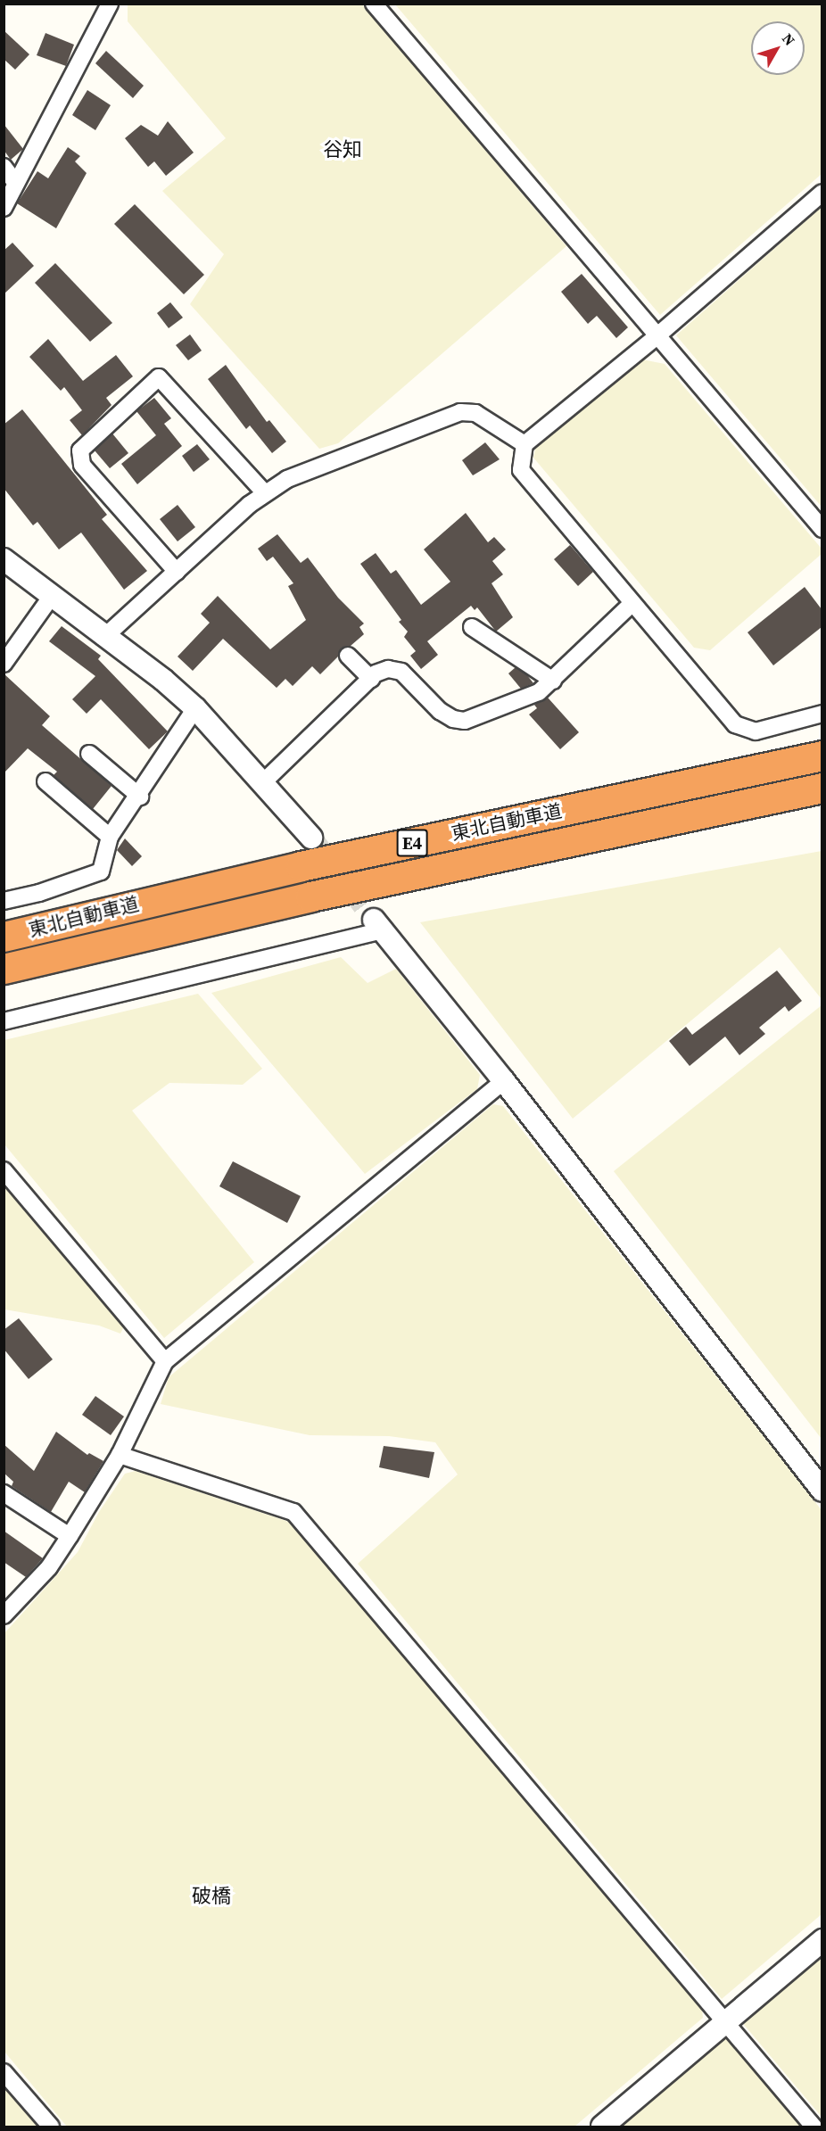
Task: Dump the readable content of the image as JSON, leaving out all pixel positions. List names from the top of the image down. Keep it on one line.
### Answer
{"streets":{"highway":["東北自動車道","E4"]},"districts":["谷知","破橋"],"north":"top right"}
